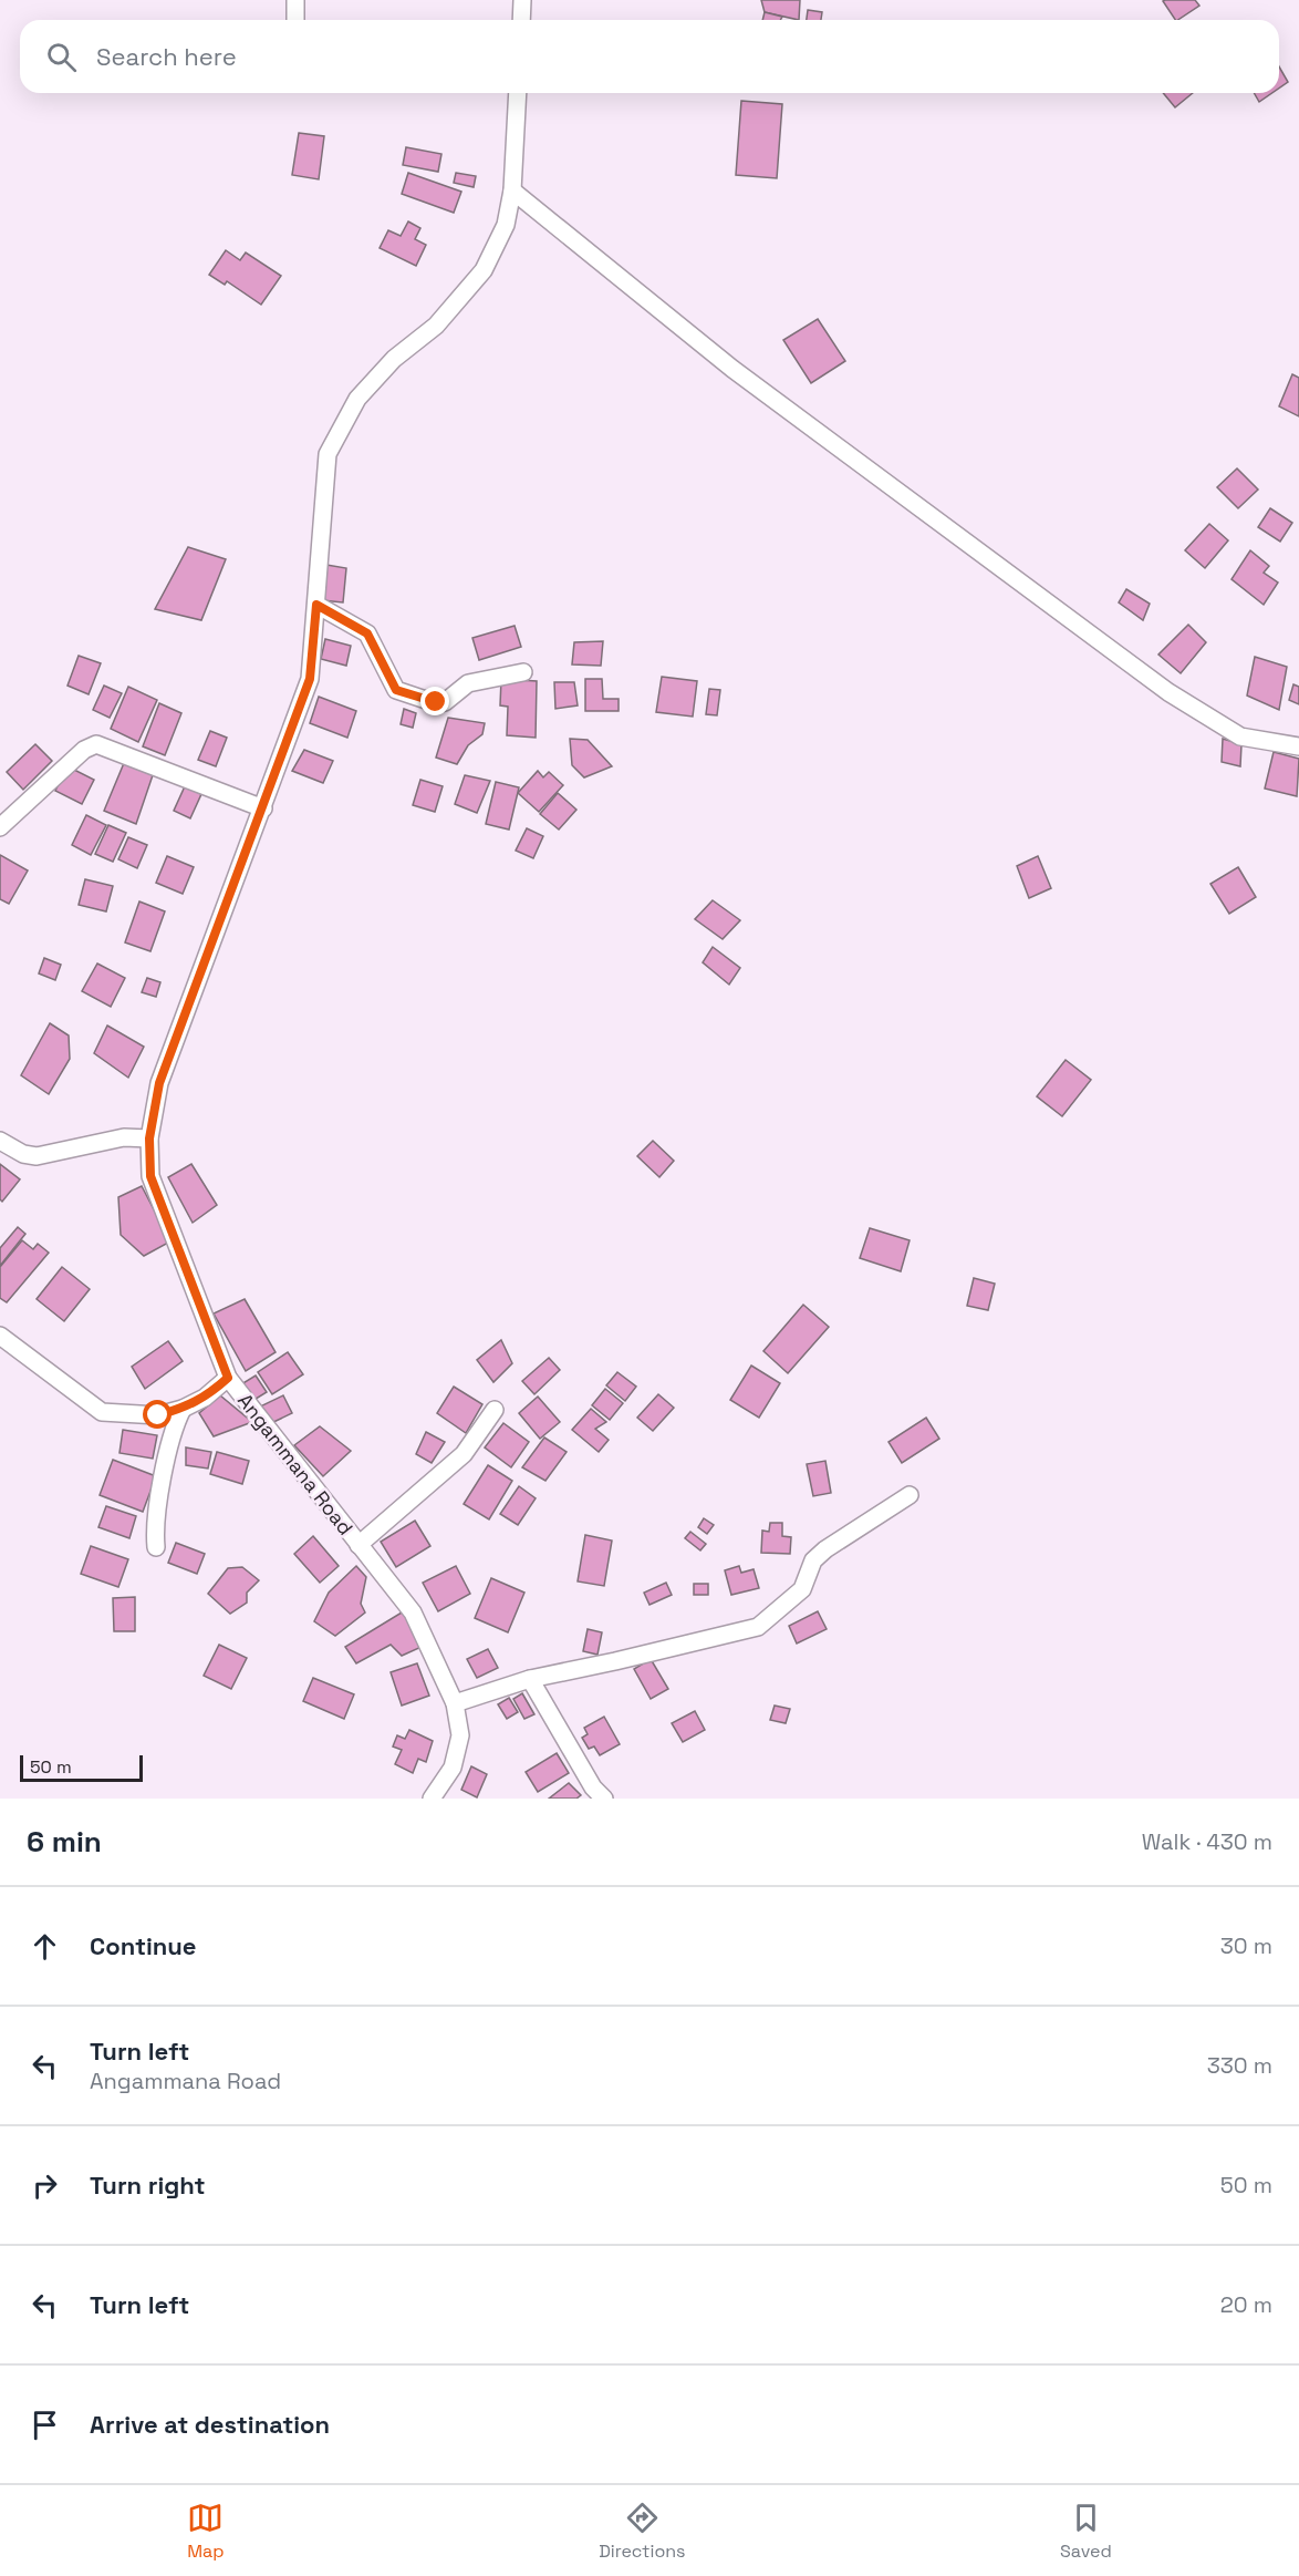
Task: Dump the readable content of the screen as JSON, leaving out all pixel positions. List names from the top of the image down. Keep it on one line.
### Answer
{"streets":{"street":["Angammana Road"]},"scale_bar":"50 m","page":{"search":"Search here","scale":"50 m","heading":["6 min","Walk · 430 m"],"list":[["Continue","30 m"],["Turn left","Angammana Road","330 m"],["Turn right","50 m"],["Turn left","20 m"],"Arrive at destination"],"nav":["Map","Directions","Saved"]}}
